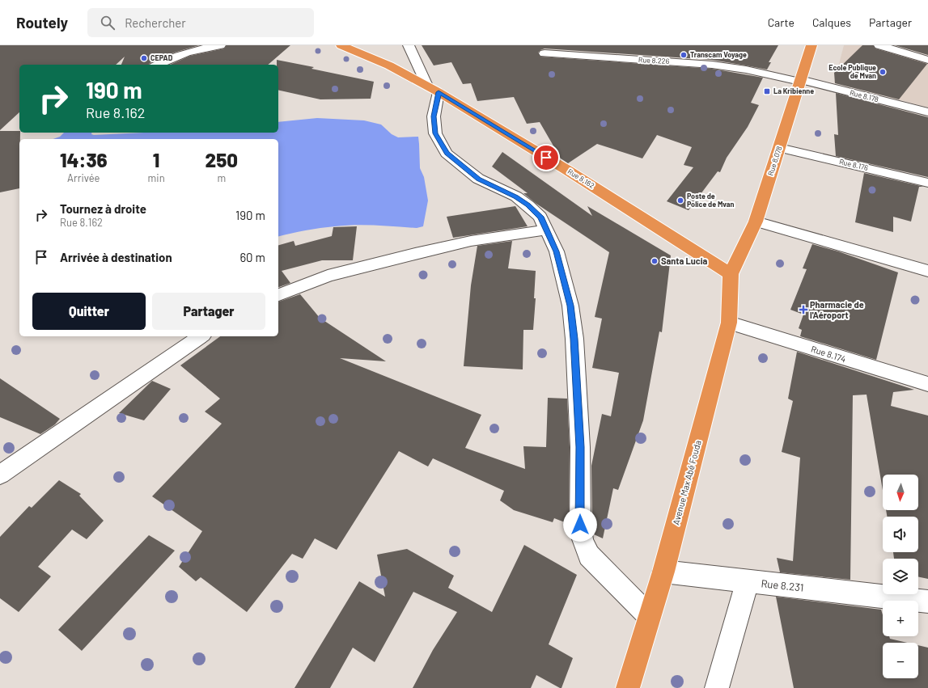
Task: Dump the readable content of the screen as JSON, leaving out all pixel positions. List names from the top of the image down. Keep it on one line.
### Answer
{"streets":{"highway":["Rue 8.078","Rue 8.162","Avenue Max Abé Fouda"],"street":["Rue 8.226","Rue 8.178","Rue 8.176","Rue 8.174","Rue 8.231"]},"crossings":[["Rue 8.226","Rue 8.178"],["Rue 8.226","Rue 8.078"],["Rue 8.178","Rue 8.078"],["Rue 8.078","Rue 8.176"],["Rue 8.078","Rue 8.162"],["Rue 8.078","Avenue Max Abé Fouda"],["Rue 8.162","Avenue Max Abé Fouda"],["Rue 8.174","Avenue Max Abé Fouda"],["Avenue Max Abé Fouda","Rue 8.231"]],"places":{"other":["Transcam Voyage","CEPAD","Ecole Publique de Mvan","Poste de Police de Mvan","Santa Lucia"],"transit":["La Kribienne"],"health":["Pharmacie de l'Aéroport"]},"north":"bottom","page":{"header":"Routely","search":"Rechercher","nav":["Carte","Calques","Partager"],"turn":["190 m","Rue 8.162"],"eta":["14:36","Arrivée","1","min","250","m"],"list":[{"name":"Tournez à droite","note":"Rue 8.162","value":"190 m"},{"name":"Arrivée à destination","value":"60 m"}],"buttons":["Quitter","Partager"],"map_buttons":["+","−"]}}
